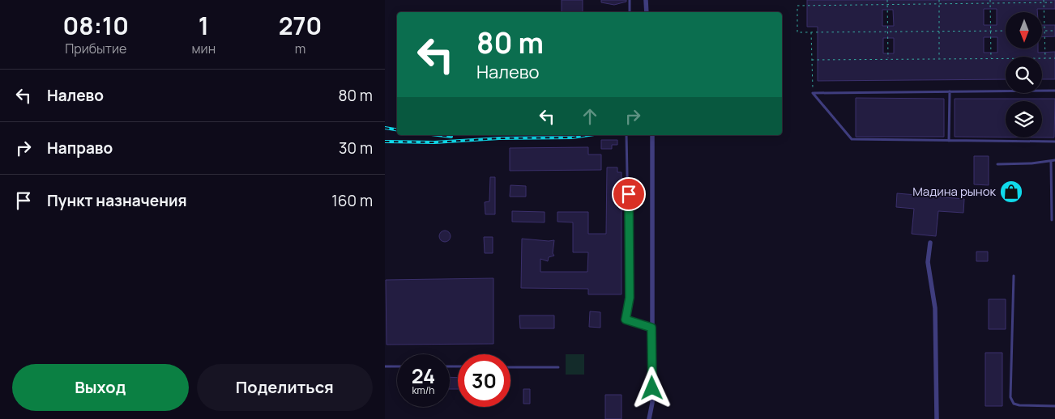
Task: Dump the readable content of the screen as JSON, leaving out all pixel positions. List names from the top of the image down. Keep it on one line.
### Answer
{"places":{"shop":["Мадина рынок"]},"north":"bottom","page":{"eta":["08:10","Прибытие","1","мин","270","m"],"turn":["80 m","Налево"],"list":[{"name":"Налево","value":"80 m"},{"name":"Направо","value":"30 m"},{"name":"Пункт назначения","value":"160 m"}],"speed":"24 km/h","limit":"30","buttons":["Выход","Поделиться"]}}
